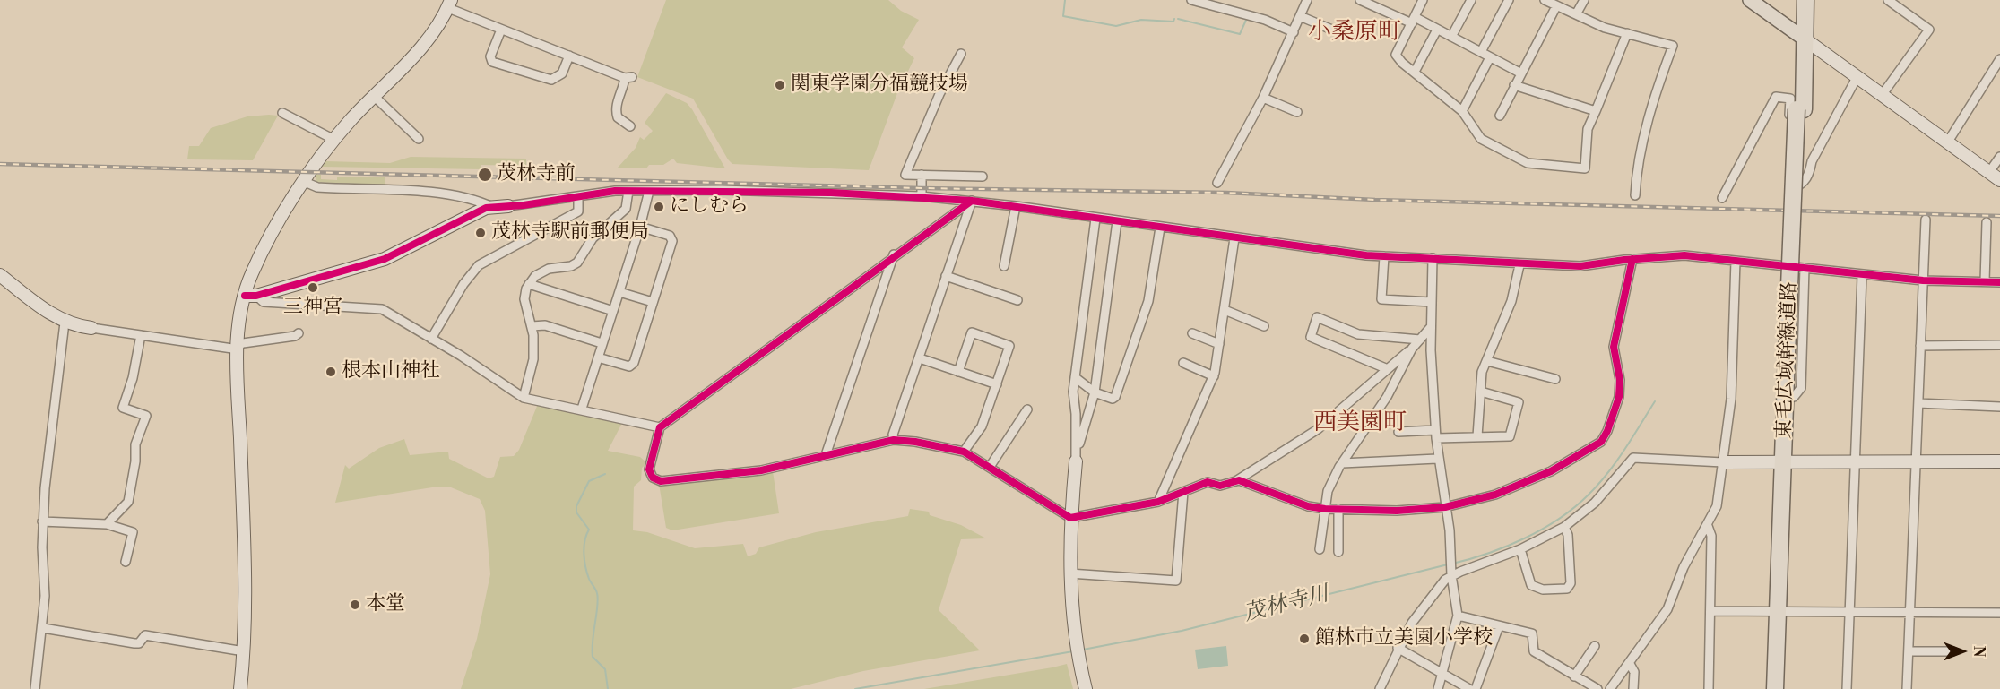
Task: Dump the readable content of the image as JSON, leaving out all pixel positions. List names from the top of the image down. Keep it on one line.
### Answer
{"streets":{"highway":["東毛広域幹線道路"]},"districts":["小桑原町","西美園町"],"water":["茂林寺川"],"places":["関東学園分福競技場","茂林寺前","にしむら","茂林寺駅前郵便局","三神宮","根本山神社","本堂","館林市立美園小学校"],"north":"right"}
